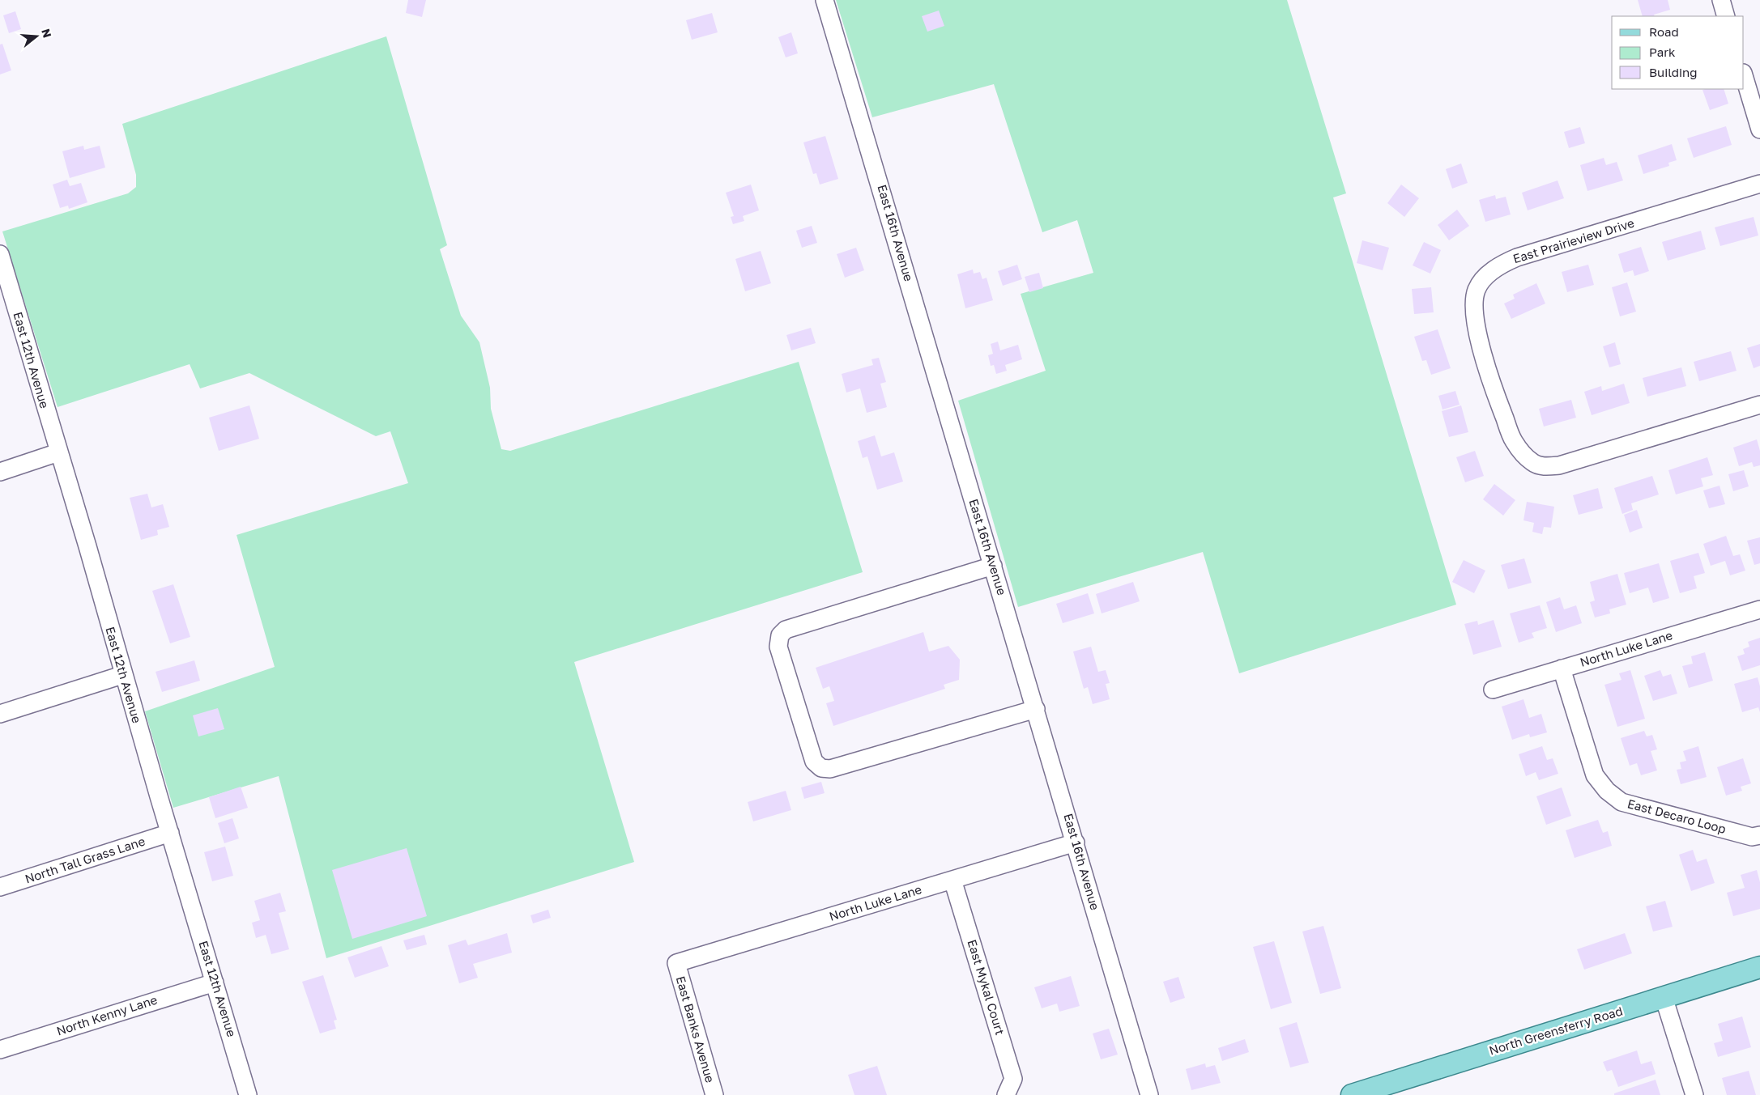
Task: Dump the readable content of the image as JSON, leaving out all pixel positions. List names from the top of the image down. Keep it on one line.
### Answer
{"streets":{"main road":["North Greensferry Road"],"street":["East 16th Avenue","East Prairieview Drive","East 12th Avenue","North Luke Lane","East Decaro Loop","North Tall Grass Lane","East Mykal Court","North Kenny Lane","East Banks Avenue"]},"crossings":[["East 16th Avenue","North Luke Lane"],["East 12th Avenue","North Tall Grass Lane"],["East 12th Avenue","North Kenny Lane"],["North Luke Lane","East Decaro Loop"],["North Luke Lane","East Mykal Court"],["North Luke Lane","East Banks Avenue"]],"legend":["Road","Park","Building"],"north":"right"}
